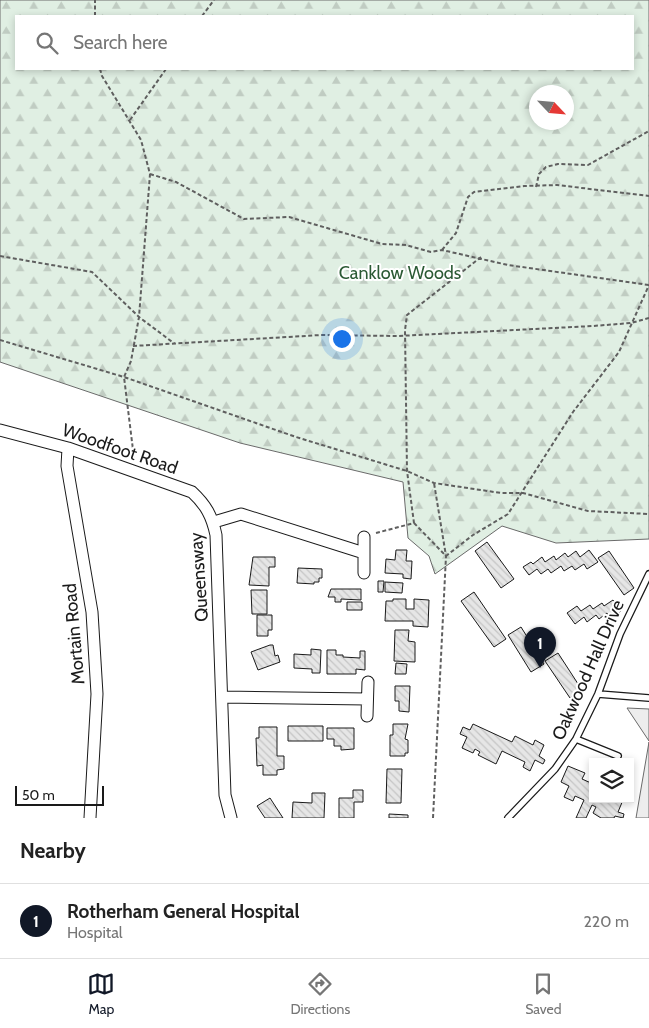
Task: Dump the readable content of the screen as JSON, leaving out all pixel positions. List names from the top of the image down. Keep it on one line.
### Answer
{"streets":{"street":["Woodfoot Road","Queensway","Mortain Road"],"lane":["Oakwood Hall Drive"]},"crossings":[["Woodfoot Road","Queensway"],["Woodfoot Road","Mortain Road"]],"parks":["Canklow Woods"],"scale_bar":"50 m","north":"bottom right","page":{"search":"Search here","pins":"1","scale":"50 m","heading":"Nearby","list":[{"mark":"1","name":"Rotherham General Hospital","note":"Hospital","value":"220 m"}],"nav":["Map","Directions","Saved"]}}
